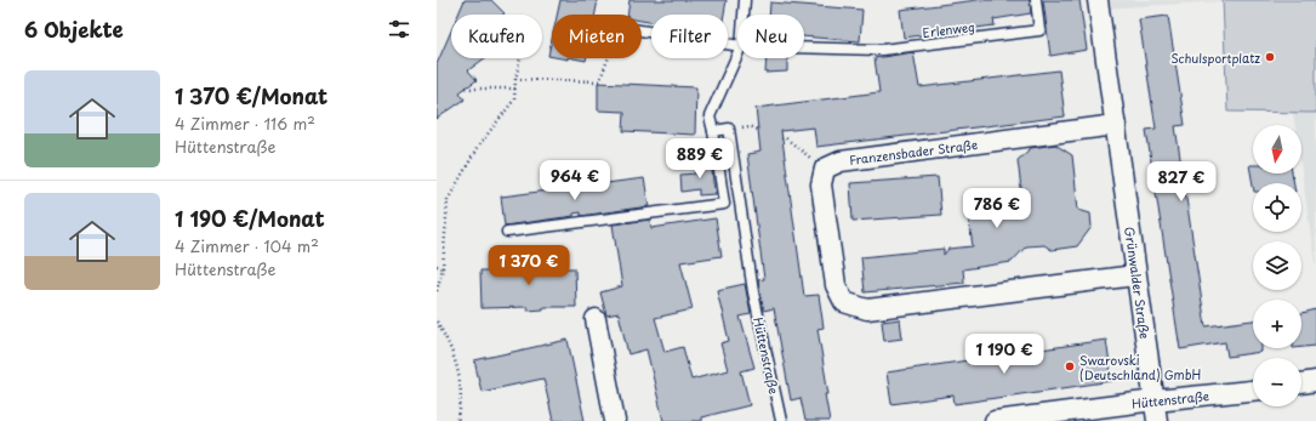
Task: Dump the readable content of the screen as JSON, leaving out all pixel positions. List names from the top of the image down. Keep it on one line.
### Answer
{"streets":{"street":["Franzensbader Straße","Grünwalder Straße","Hüttenstraße"],"lane":["Erlenweg"]},"crossings":[["Franzensbader Straße","Grünwalder Straße"],["Grünwalder Straße","Hüttenstraße"]],"places":["Schulsportplatz","Swarovski (Deutschland) GmbH"],"north":"bottom","page":{"heading":"6 Objekte","chip":["Kaufen","Mieten","Filter","Neu"],"list":[{"name":"1 370 €/Monat","note":"4 Zimmer · 116 m² · Hüttenstraße"},{"name":"1 190 €/Monat","note":"4 Zimmer · 104 m² · Hüttenstraße"}],"map_buttons":["+","−"],"price":["889 €","964 €","827 €","786 €","1 370 €","1 190 €"]}}
